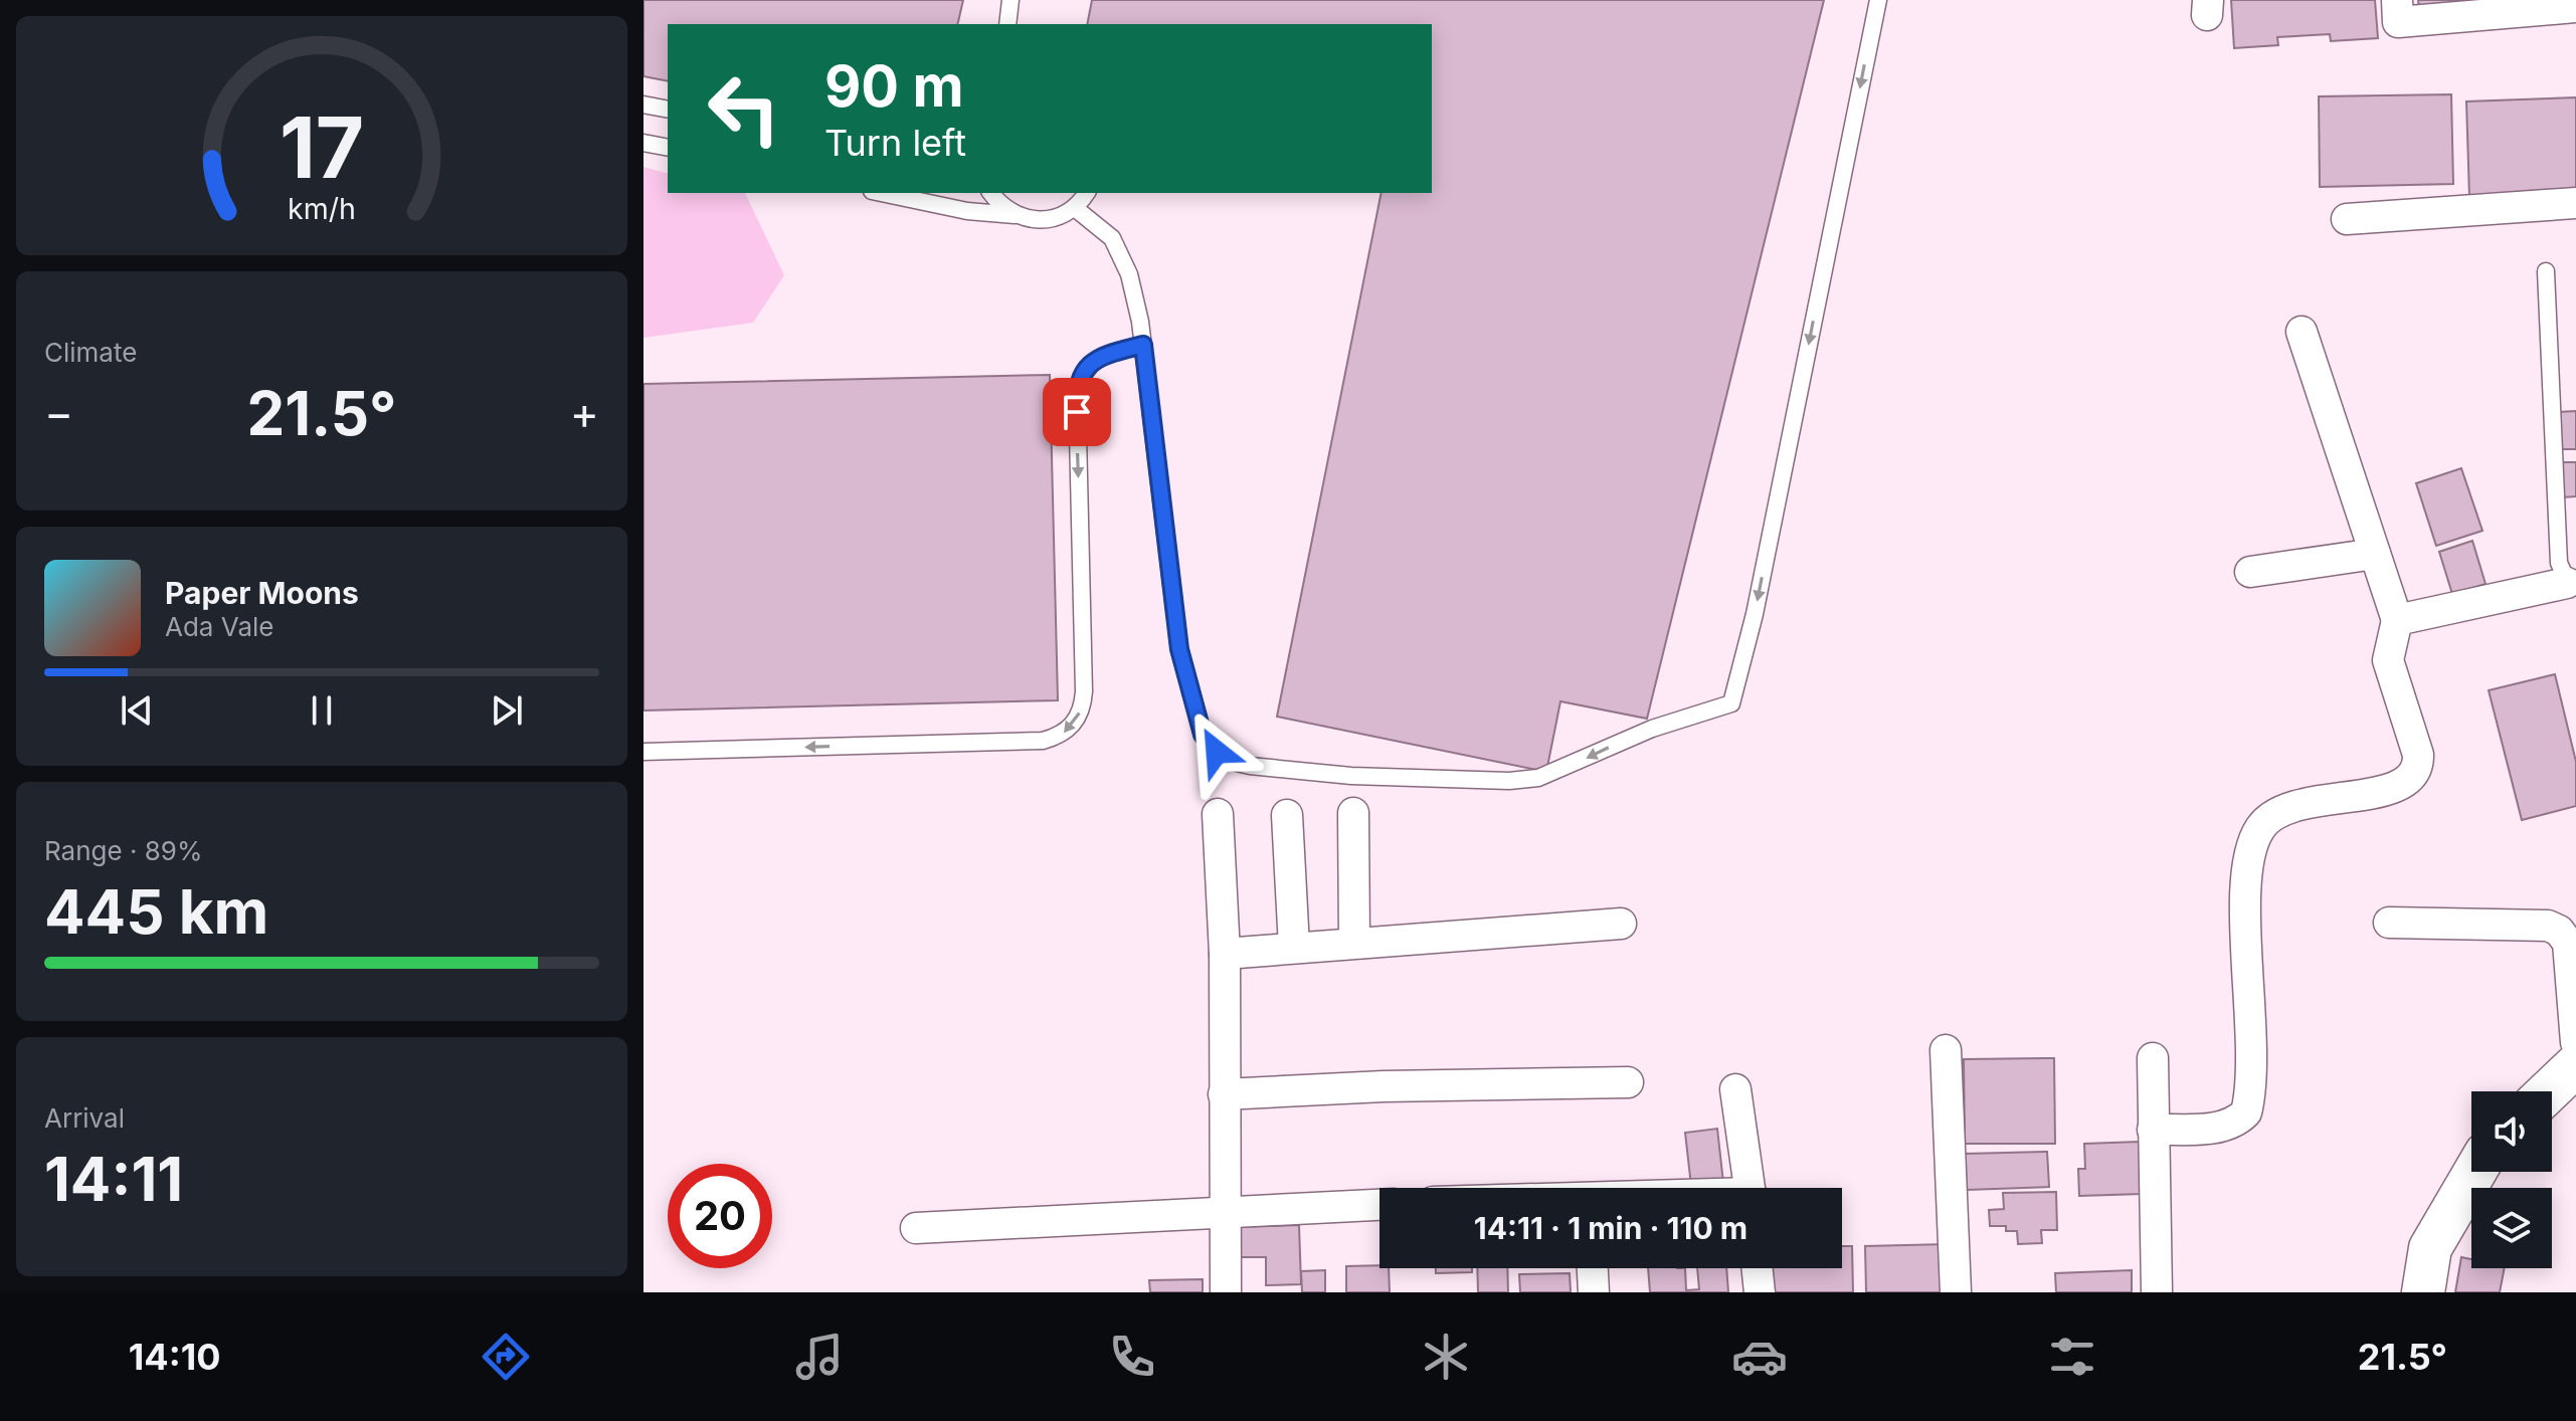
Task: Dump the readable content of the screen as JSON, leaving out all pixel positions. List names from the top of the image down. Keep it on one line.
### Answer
{"page":{"turn":["90 m","Turn left"],"tile":["Climate",["Range · 89%","445 km"],["Arrival","14:11"]],"heat":["−","21.5°","+"],"song":["Paper Moons","Ada Vale"],"limit":"20","trip":"14:11 · 1 min · 110 m","tabs":["14:10","21.5°"],"gauge":["17","km/h"]}}
